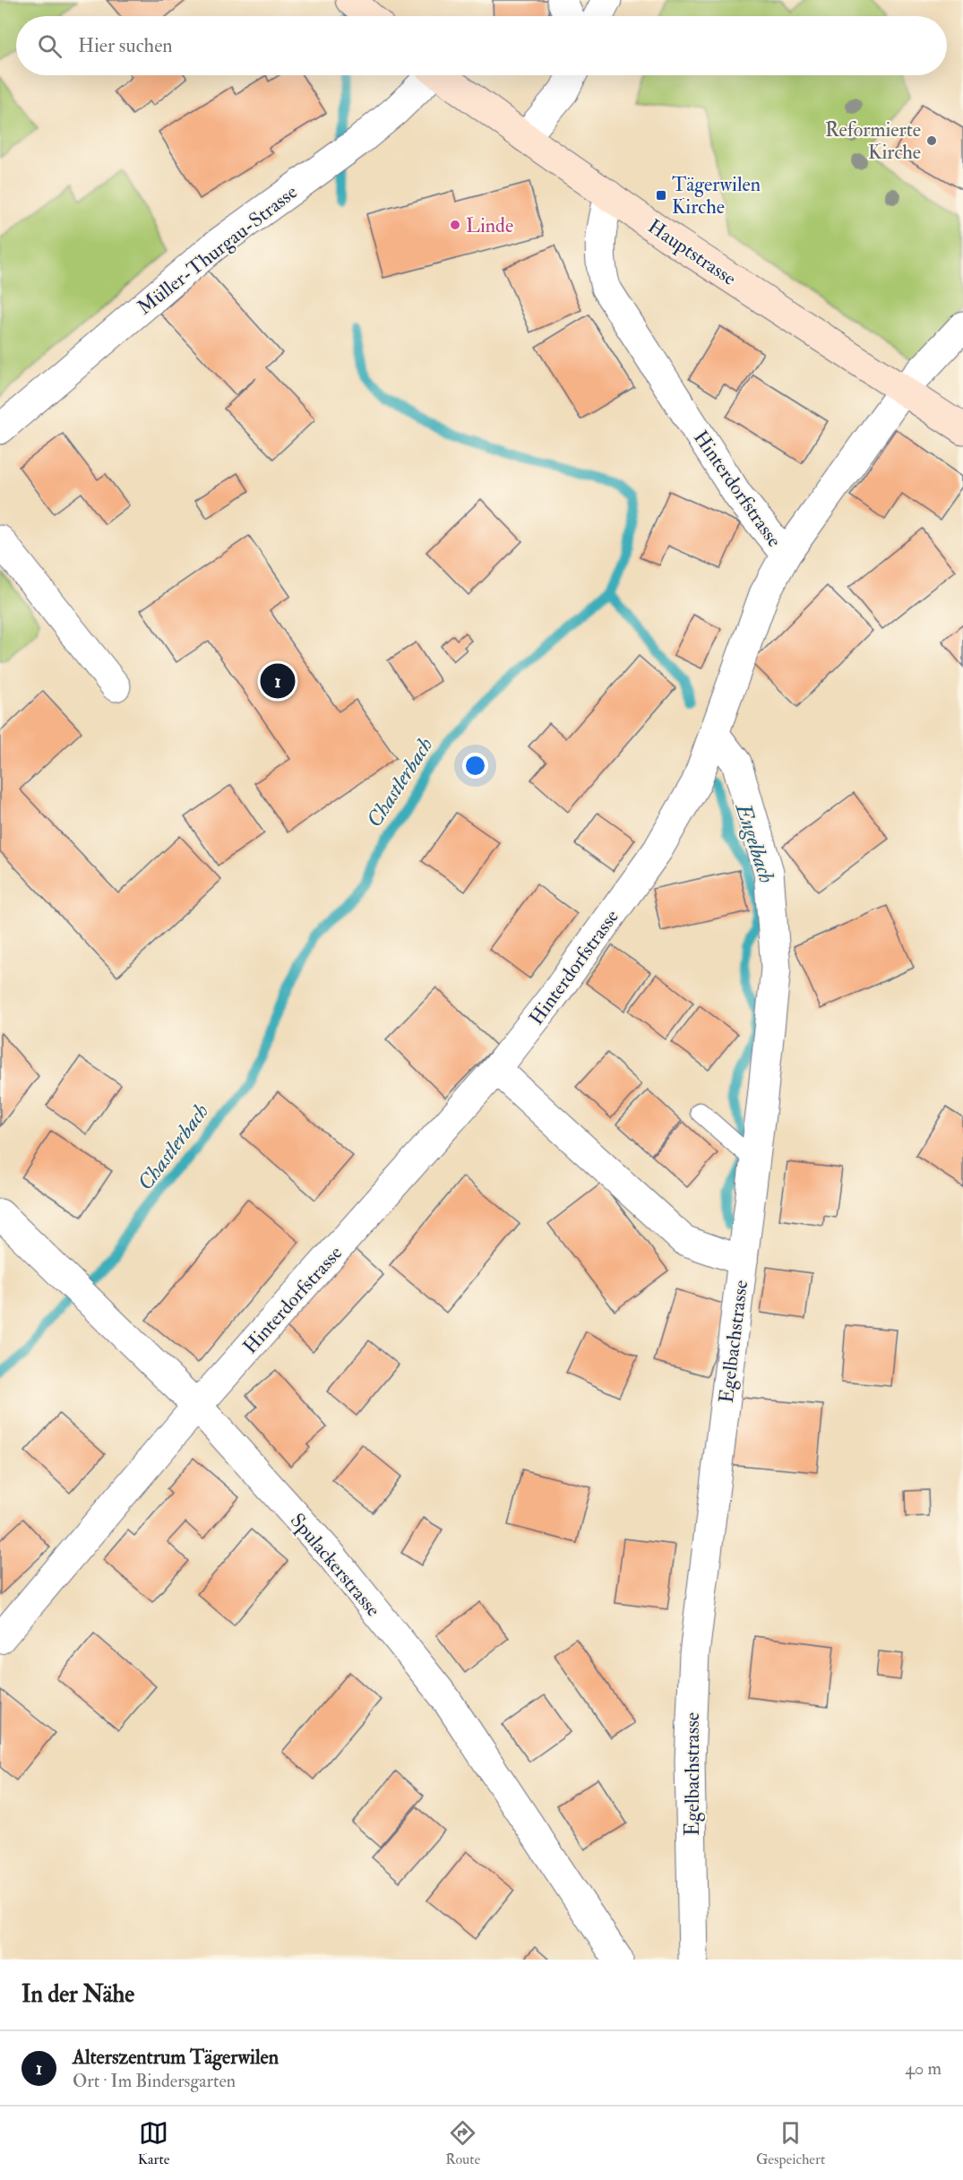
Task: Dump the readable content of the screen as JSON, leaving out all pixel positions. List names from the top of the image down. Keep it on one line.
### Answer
{"streets":{"street":["Müller-Thurgau-Strasse","Hauptstrasse","Hinterdorfstrasse","Egelbachstrasse","Spulackerstrasse"]},"crossings":[["Hauptstrasse","Hinterdorfstrasse"],["Hinterdorfstrasse","Egelbachstrasse"],["Hinterdorfstrasse","Spulackerstrasse"]],"water":["Chastlerbach","Engelbach"],"places":{"other":["Reformierte Kirche","Linde"],"transit":["Tägerwilen Kirche"]},"page":{"search":"Hier suchen","pins":"1","heading":"In der Nähe","list":[{"mark":"1","name":"Alterszentrum Tägerwilen","note":"Ort · Im Bindersgarten","value":"40 m"}],"nav":["Karte","Route","Gespeichert"]}}
